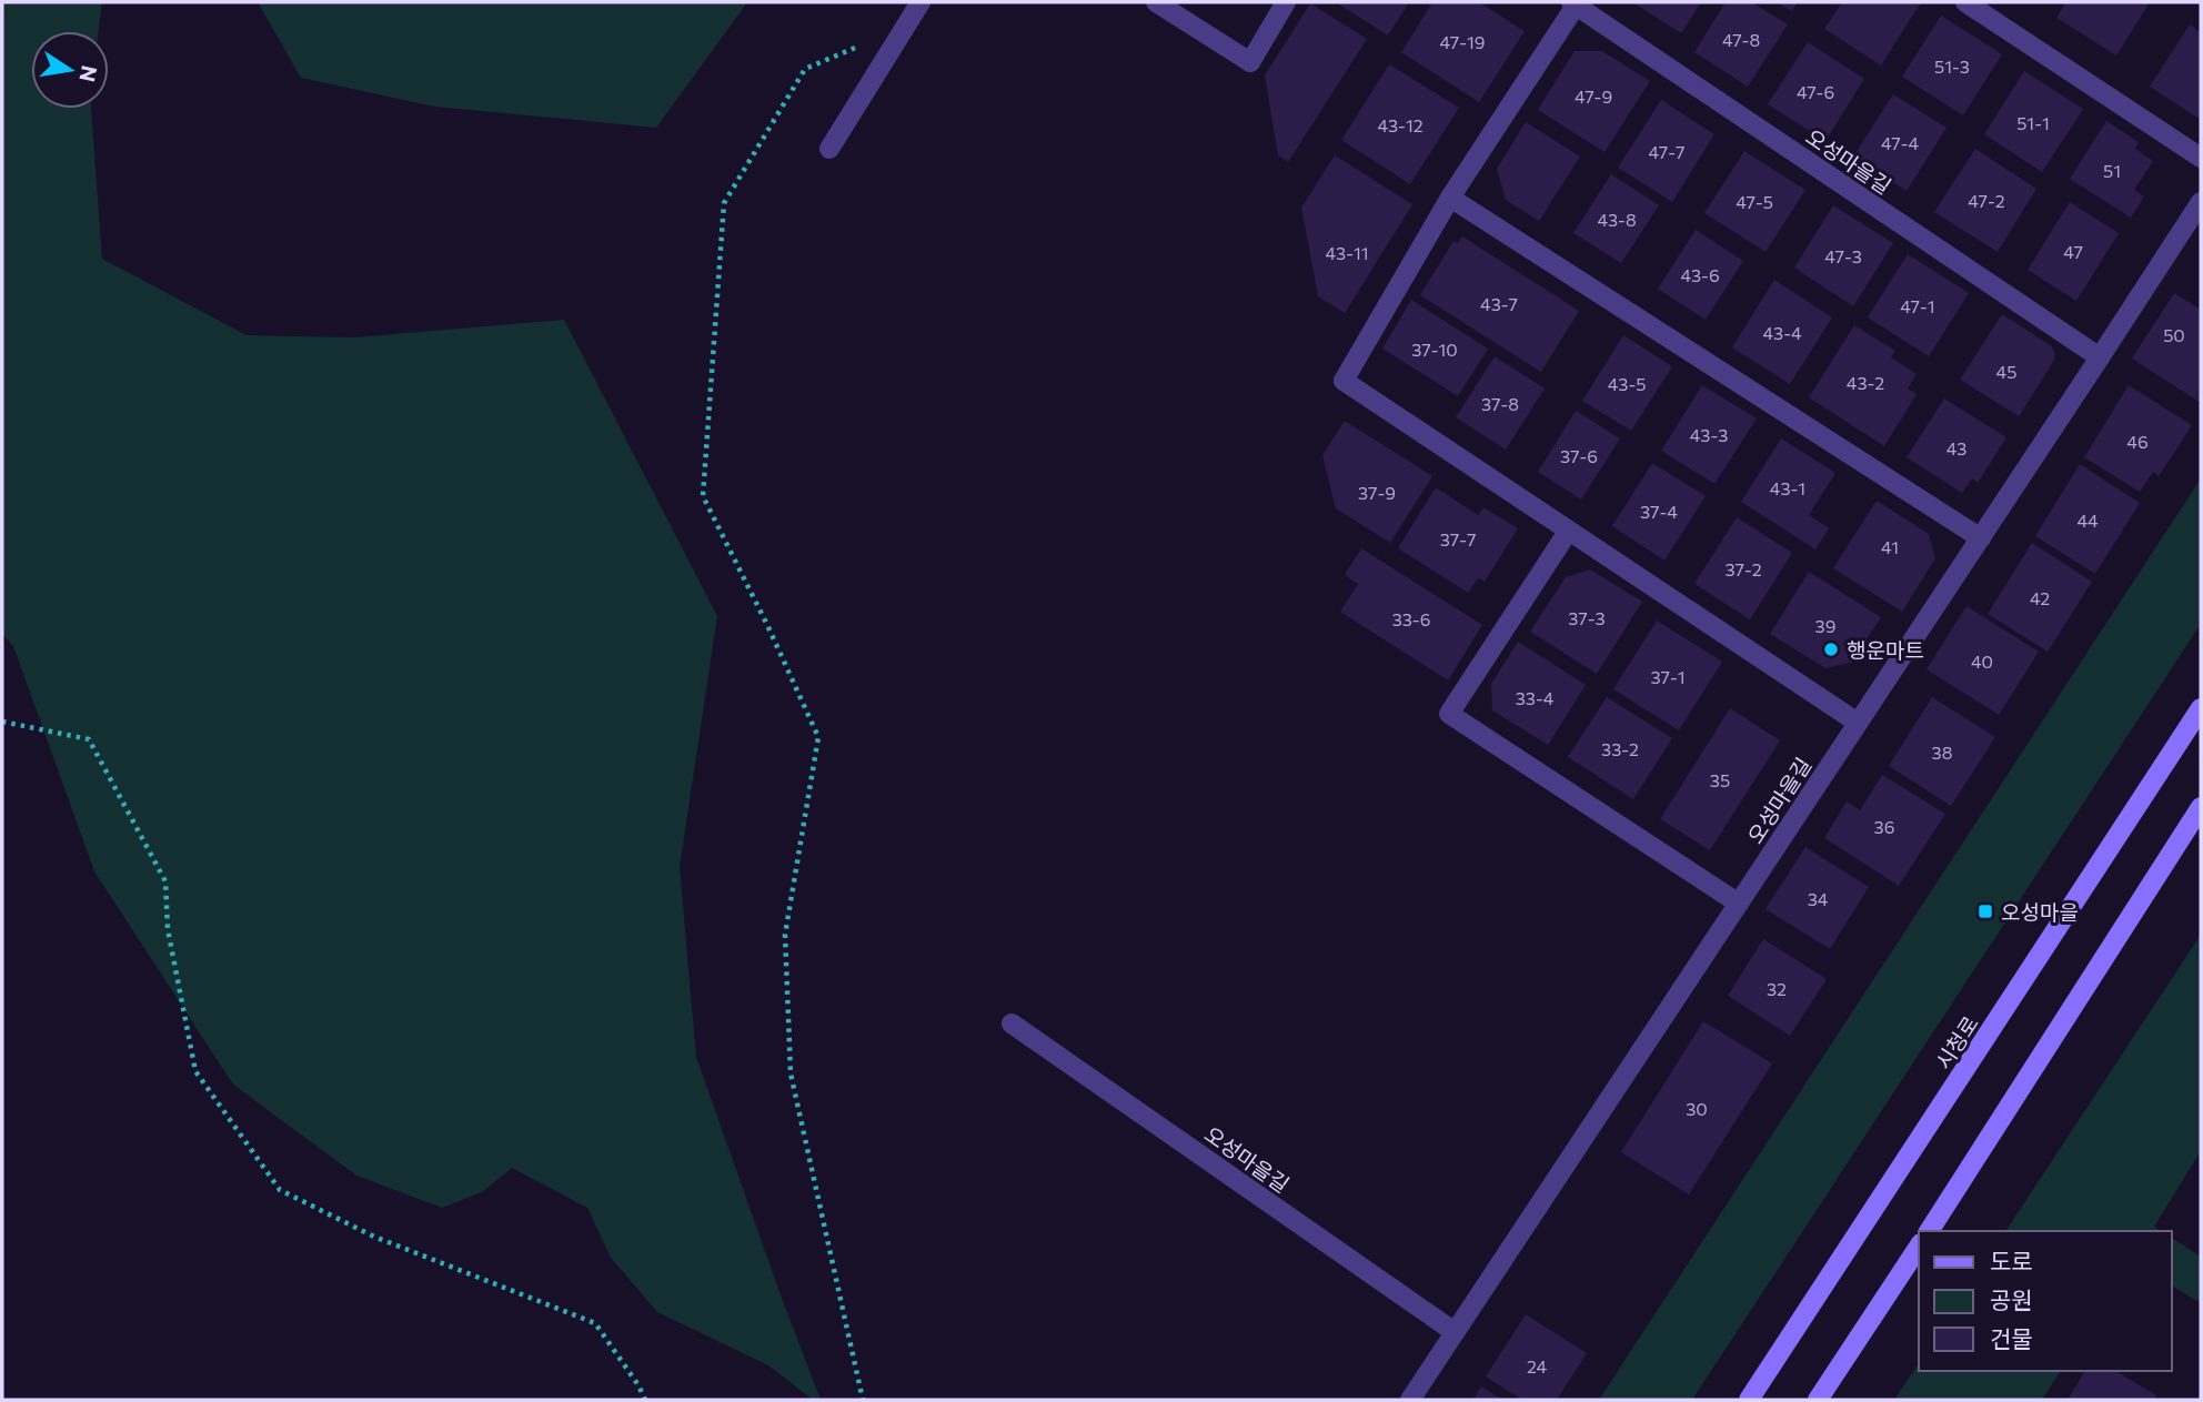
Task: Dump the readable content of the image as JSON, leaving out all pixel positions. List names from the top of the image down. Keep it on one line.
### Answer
{"streets":{"street":["오성마을길","시청로"]},"places":{"other":["행운마트"],"transit":["오성마을"]},"house_numbers":["47-8","47-19","51-3","47-6","47-9","51-1","43-12","47-4","47-7","51","47-2","47-5","43-8","47","43-11","47-3","43-6","43-7","47-1","43-4","50","37-10","45","43-2","43-5","37-8","43-3","46","43","37-6","43-1","37-9","37-4","44","37-7","41","37-2","42","37-3","33-6","39","40","37-1","33-4","33-2","38","35","36","34","32","30","24"],"legend":["도로","공원","건물"],"north":"right"}
